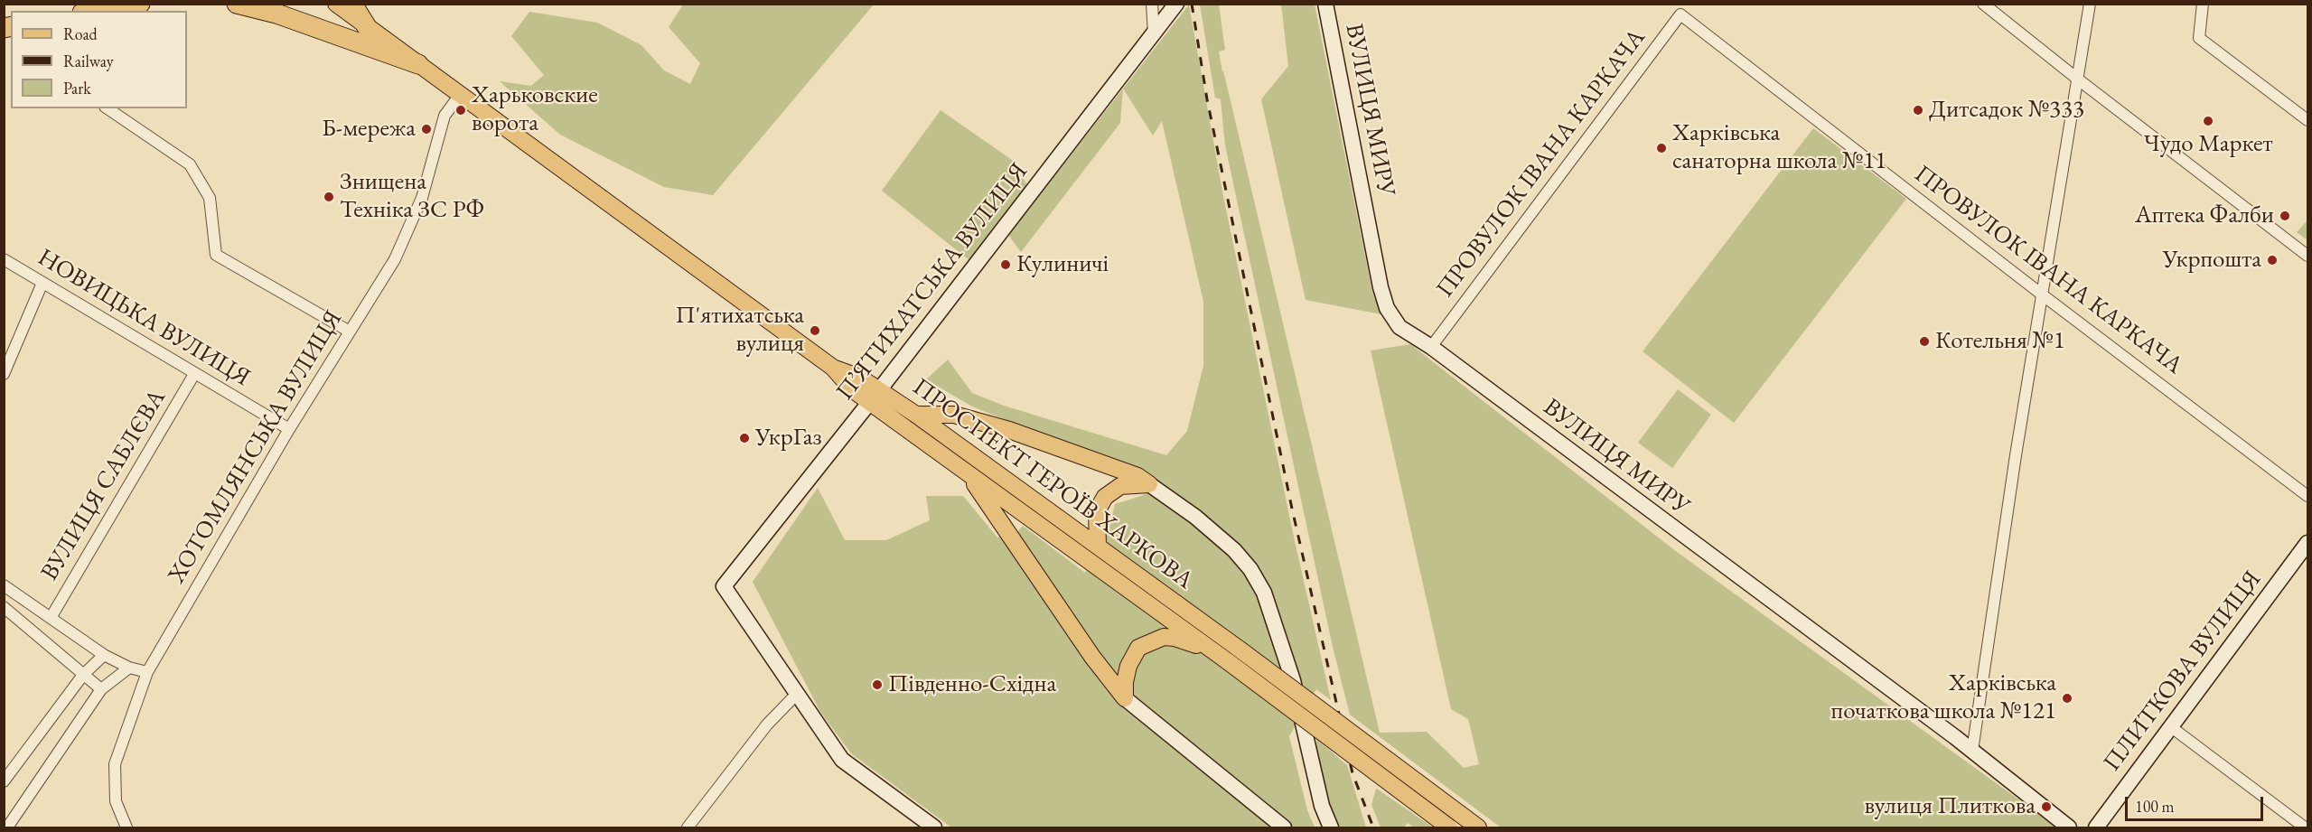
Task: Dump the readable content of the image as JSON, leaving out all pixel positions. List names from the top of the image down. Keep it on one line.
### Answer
{"streets":{"main road":["ПРОСПЕКТ ГЕРОЇВ ХАРКОВА"],"street":["ВУЛИЦЯ МИРУ","ПРОВУЛОК ІВАНА КАРКАЧА","П’ЯТИХАТСЬКА ВУЛИЦЯ","НОВИЦЬКА ВУЛИЦЯ","ХОТОМЛЯНСЬКА ВУЛИЦЯ","ВУЛИЦЯ САБЛЄВА","ПЛИТКОВА ВУЛИЦЯ"]},"crossings":[["ВУЛИЦЯ МИРУ","ПРОВУЛОК ІВАНА КАРКАЧА"],["П’ЯТИХАТСЬКА ВУЛИЦЯ","ПРОСПЕКТ ГЕРОЇВ ХАРКОВА"],["НОВИЦЬКА ВУЛИЦЯ","ХОТОМЛЯНСЬКА ВУЛИЦЯ"],["НОВИЦЬКА ВУЛИЦЯ","ВУЛИЦЯ САБЛЄВА"],["ХОТОМЛЯНСЬКА ВУЛИЦЯ","ПРОСПЕКТ ГЕРОЇВ ХАРКОВА"]],"places":["Харьковские ворота","Дитсадок №333","Чудо Маркет","Б-мережа","Харківська санаторна школа №11","Знищена Техніка ЗС РФ","Аптека Фалби","Укрпошта","Кулиничі","П'ятихатська вулиця","Котельня №1","УкрГаз","Південно-Східна","Харківська початкова школа №121","вулиця Плиткова"],"legend":["Road","Railway","Park"],"scale_bar":"100 m"}
